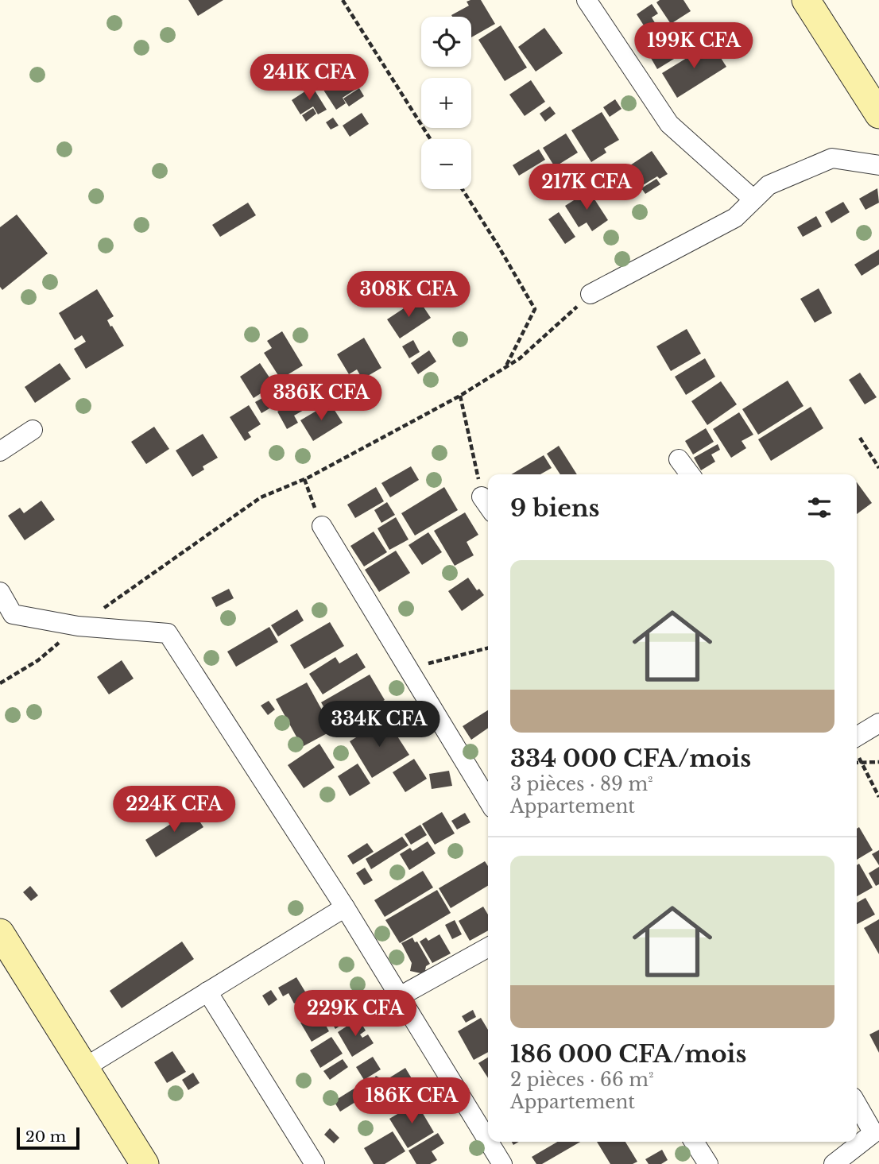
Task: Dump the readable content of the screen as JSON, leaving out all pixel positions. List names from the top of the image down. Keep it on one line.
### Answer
{"scale_bar":"20 m","page":{"map_buttons":["+","−"],"price":["199K CFA","241K CFA","217K CFA","308K CFA","336K CFA","334K CFA","224K CFA","229K CFA","186K CFA"],"heading":"9 biens","list":[{"name":"334 000 CFA/mois","note":"3 pièces · 89 m² · Appartement"},{"name":"186 000 CFA/mois","note":"2 pièces · 66 m² · Appartement"}],"scale":"20 m"}}
